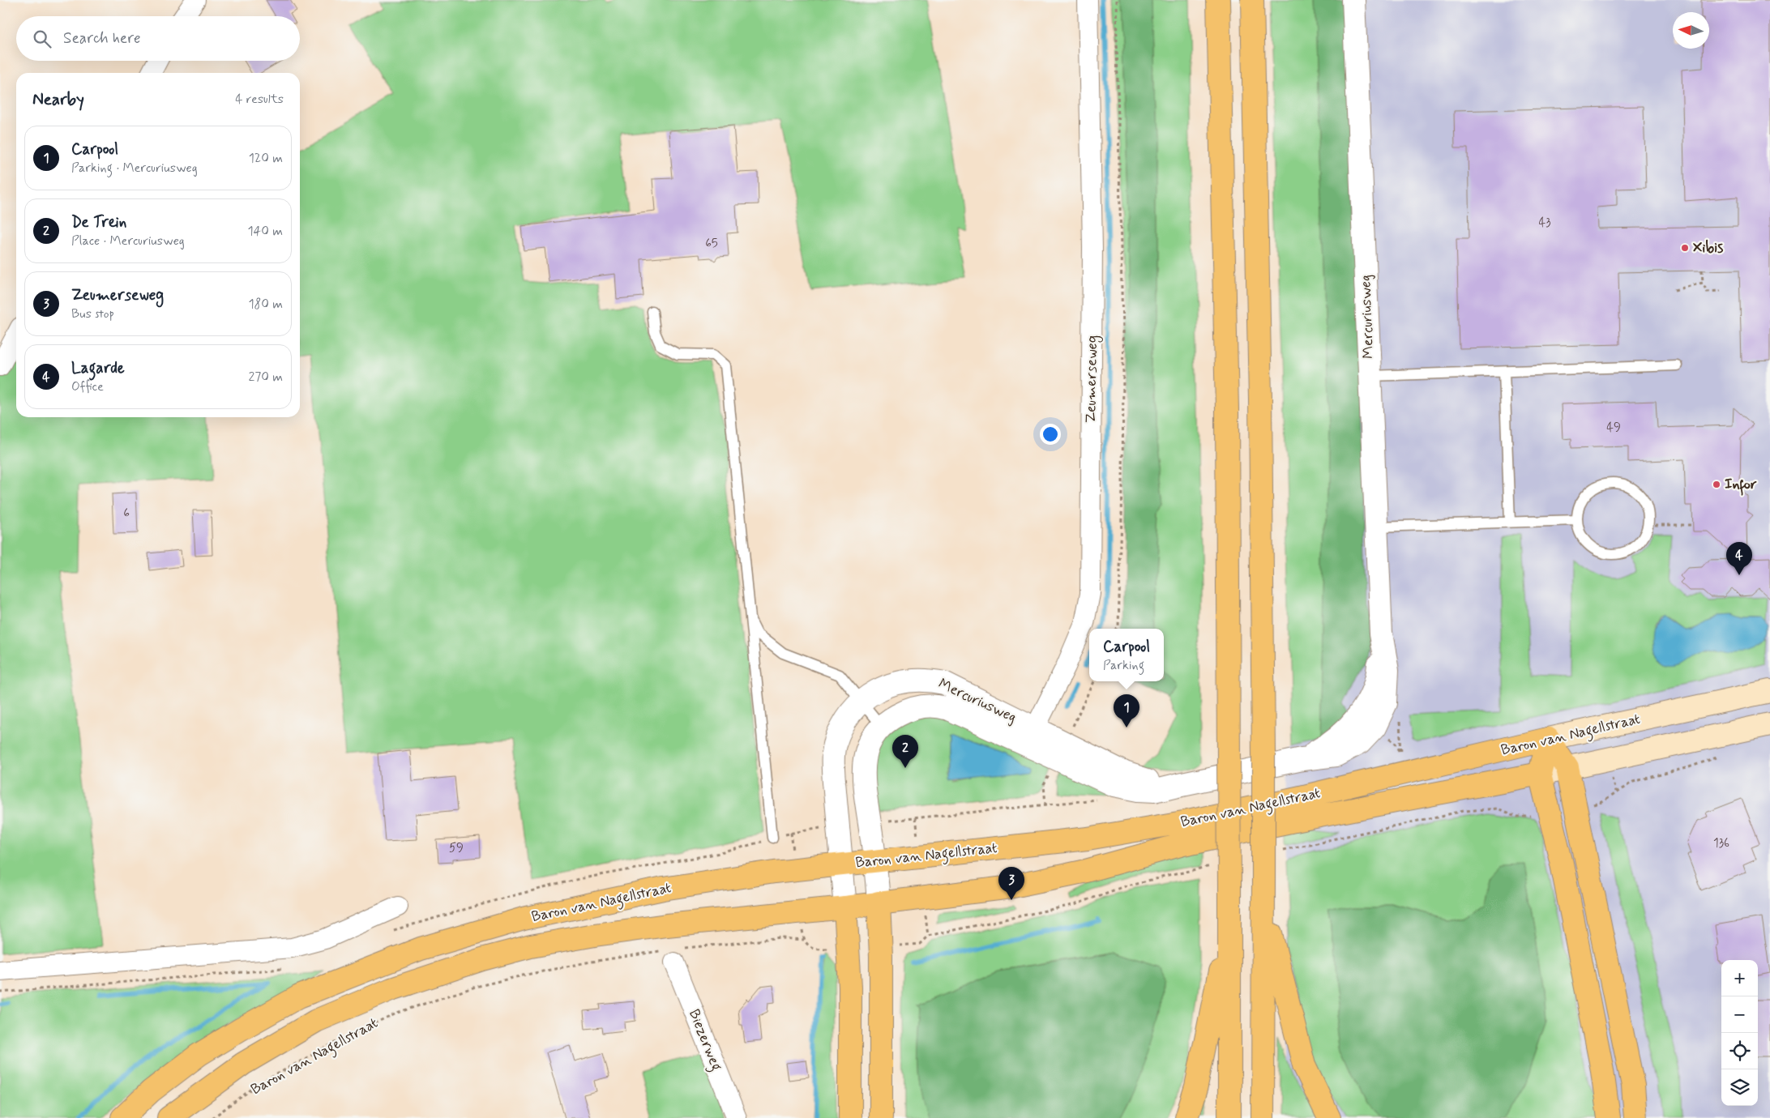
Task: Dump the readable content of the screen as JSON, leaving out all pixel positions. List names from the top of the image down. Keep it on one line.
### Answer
{"streets":{"main road":["Baron van Nagellstraat"],"street":["Mercuriusweg","Zeumerseweg","Biezerweg"]},"crossings":[["Mercuriusweg","Zeumerseweg"],["Mercuriusweg","Baron van Nagellstraat"],["Baron van Nagellstraat","Biezerweg"]],"places":["Xibis","Infor"],"house_numbers":["43","65","49","6","136","59"],"north":"left","page":{"search":"Search here","heading":["Nearby","4 results"],"list":[{"mark":"1","name":"Carpool","note":"Parking · Mercuriusweg","value":"120 m"},{"mark":"2","name":"De Trein","note":"Place · Mercuriusweg","value":"140 m"},{"mark":"3","name":"Zeumerseweg","note":"Bus stop","value":"180 m"},{"mark":"4","name":"Lagarde","note":"Office","value":"270 m"}],"pins":["4","1","2","3"],"popup":["Carpool","Parking"],"map_buttons":["+","−"]}}
